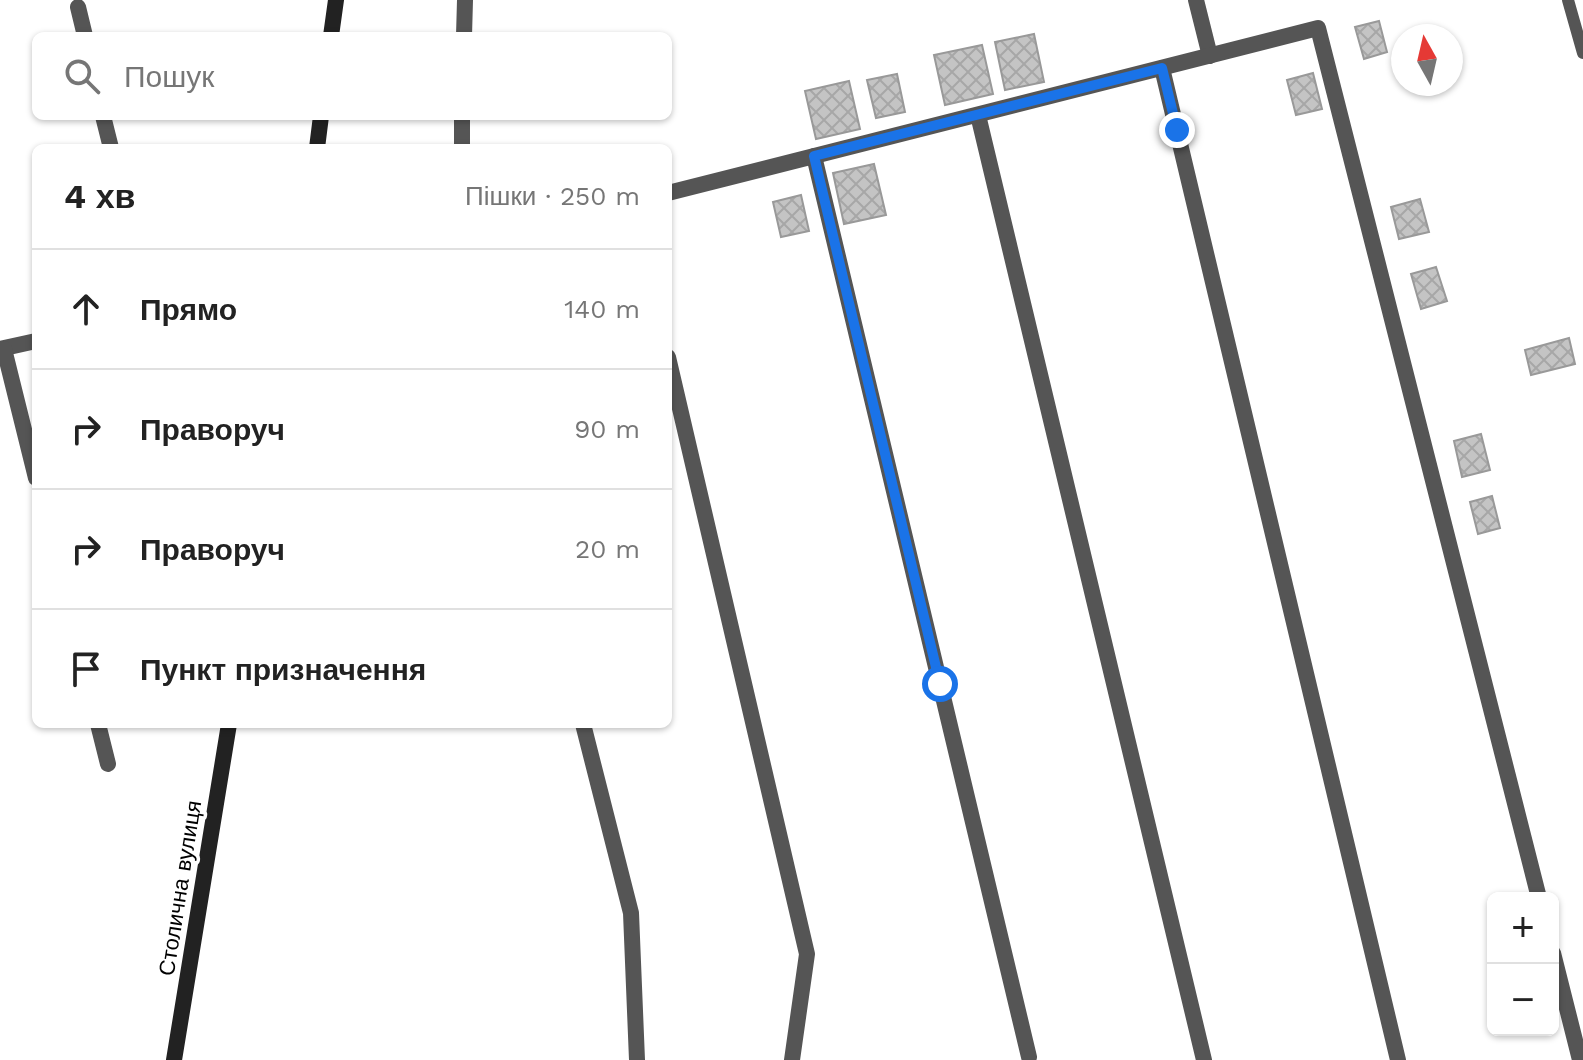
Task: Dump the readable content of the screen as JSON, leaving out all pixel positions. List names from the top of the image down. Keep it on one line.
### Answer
{"streets":{"main road":["Столична вулиця"]},"north":"top","page":{"search":"Пошук","heading":["4 хв","Пішки · 250 m"],"list":[["Прямо","140 m"],["Праворуч","90 m"],["Праворуч","20 m"],"Пункт призначення"],"map_buttons":["+","−"]}}
